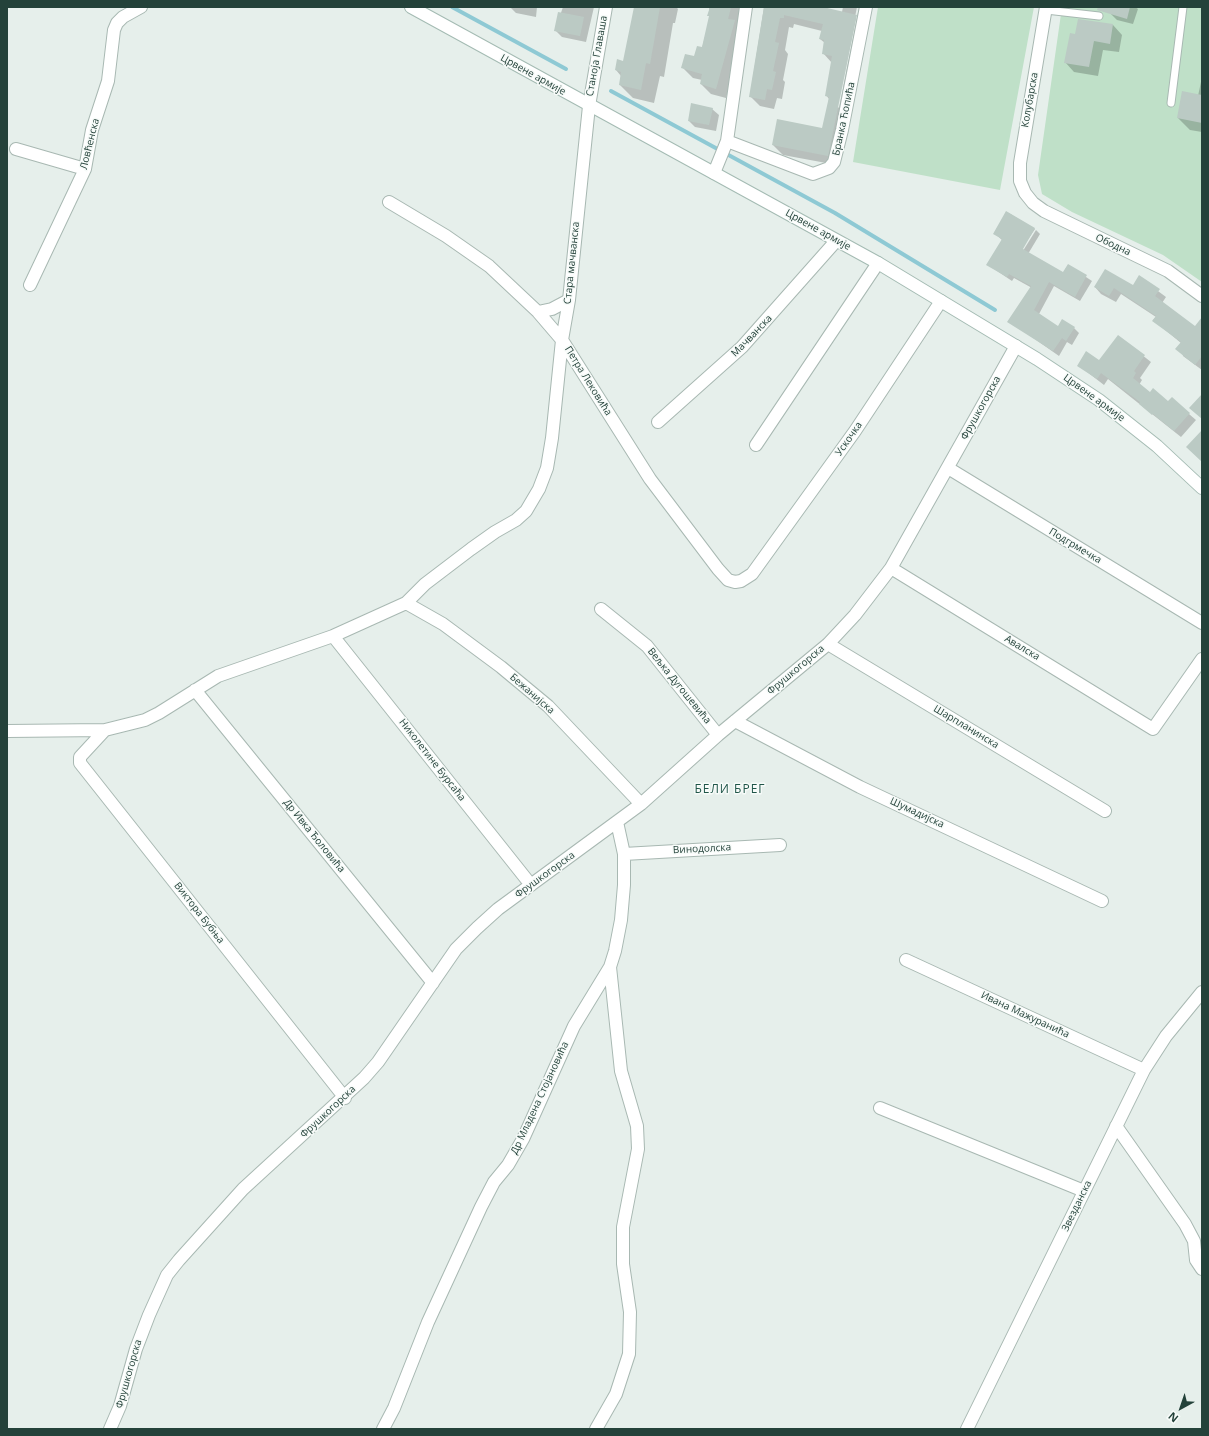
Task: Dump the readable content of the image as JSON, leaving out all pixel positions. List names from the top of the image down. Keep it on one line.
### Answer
{"streets":{"street":["Станоја Главаша","Црвене армије","Колубарска","Бранка Ћопића","Ловћенска","Ободна","Стара мачванска","Мачванска","Петра Лековића","Фрушкогорска","Ускочка","Подгрмечка","Авалска","Вељка Дугошевића","Бежанијска","Шарпланинска","Николетине Бурсаћа","Шумадијска","Др Ивка Ђоловића","Винодолска","Виктора Бубња","Ивана Мажуранића","Др Младена Стојановића","Звезданска"]},"crossings":[["Станоја Главаша","Црвене армије"],["Станоја Главаша","Стара мачванска"],["Црвене армије","Стара мачванска"],["Црвене армије","Мачванска"],["Црвене армије","Фрушкогорска"],["Црвене армије","Ускочка"],["Колубарска","Ободна"],["Стара мачванска","Петра Лековића"],["Стара мачванска","Бежанијска"],["Петра Лековића","Ускочка"],["Фрушкогорска","Подгрмечка"],["Фрушкогорска","Авалска"],["Фрушкогорска","Вељка Дугошевића"],["Фрушкогорска","Бежанијска"],["Фрушкогорска","Шарпланинска"],["Фрушкогорска","Николетине Бурсаћа"],["Фрушкогорска","Шумадијска"],["Фрушкогорска","Др Ивка Ђоловића"],["Фрушкогорска","Виктора Бубња"],["Фрушкогорска","Др Младена Стојановића"],["Винодолска","Др Младена Стојановића"],["Ивана Мажуранића","Звезданска"]],"districts":["БЕЛИ БРЕГ"],"north":"bottom left"}
